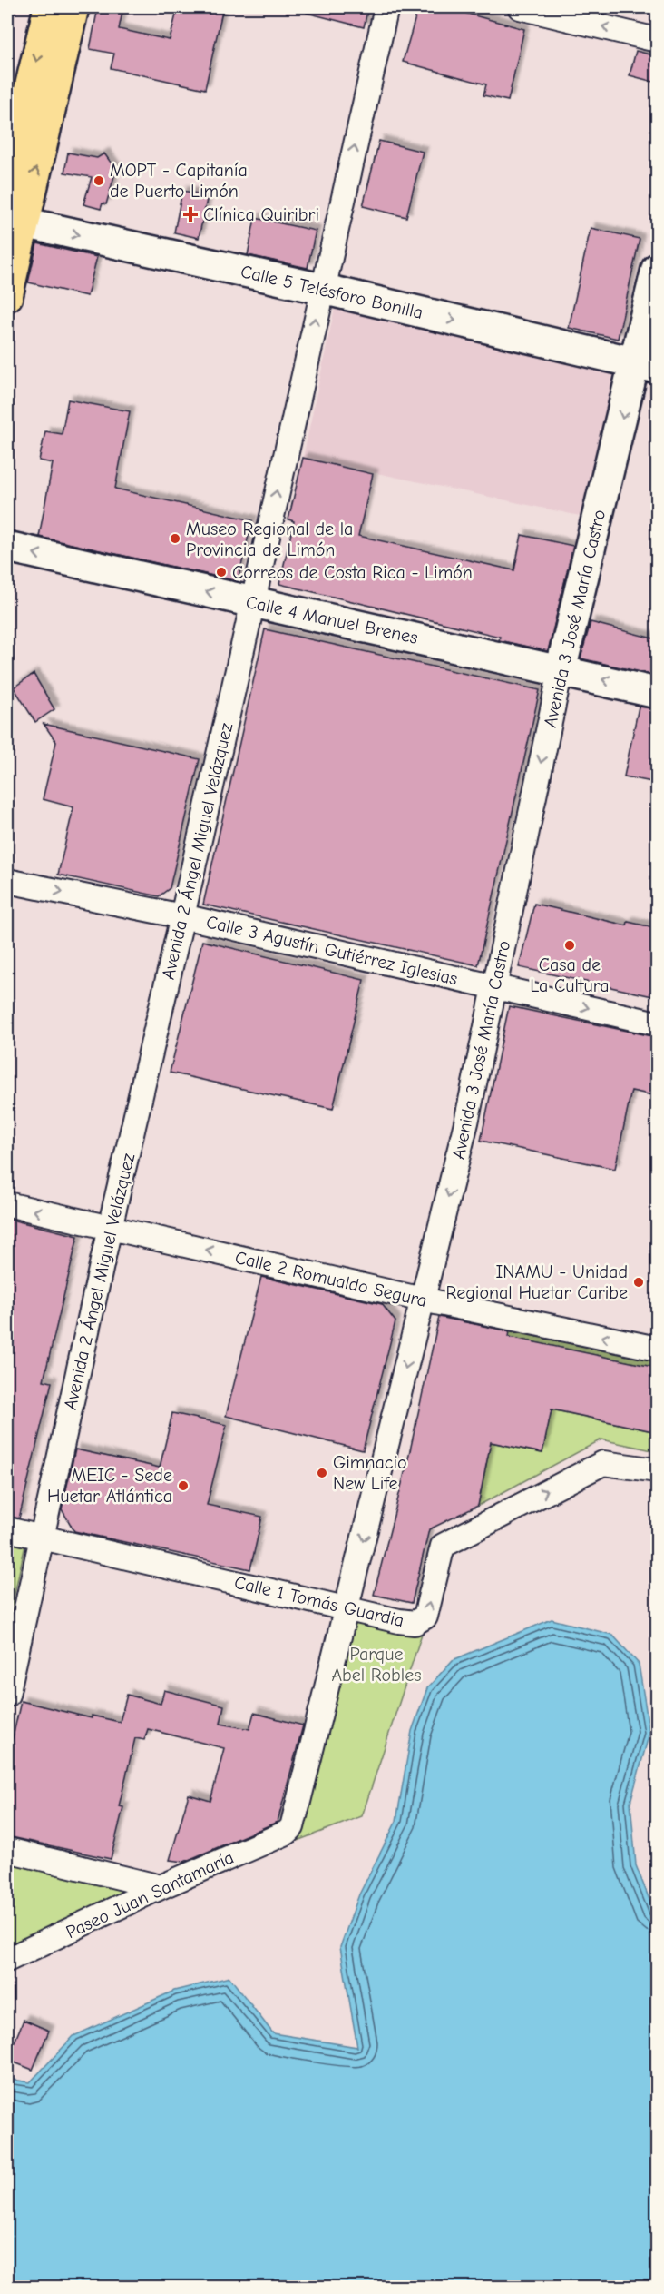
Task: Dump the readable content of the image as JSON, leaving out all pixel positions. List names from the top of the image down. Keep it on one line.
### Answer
{"streets":{"main road":["Calle 5 Telésforo Bonilla","Avenida 3 José María Castro","Calle 4 Manuel Brenes"],"street":["Avenida 2 Ángel Miguel Velázquez","Calle 3 Agustín Gutiérrez Iglesias","Calle 2 Romualdo Segura","Calle 1 Tomás Guardia","Paseo Juan Santamaría"]},"crossings":[["Calle 5 Telésforo Bonilla","Avenida 3 José María Castro"],["Calle 5 Telésforo Bonilla","Avenida 2 Ángel Miguel Velázquez"],["Avenida 3 José María Castro","Calle 4 Manuel Brenes"],["Avenida 3 José María Castro","Calle 3 Agustín Gutiérrez Iglesias"],["Avenida 3 José María Castro","Calle 2 Romualdo Segura"],["Avenida 3 José María Castro","Calle 1 Tomás Guardia"],["Avenida 3 José María Castro","Paseo Juan Santamaría"],["Calle 4 Manuel Brenes","Avenida 2 Ángel Miguel Velázquez"],["Avenida 2 Ángel Miguel Velázquez","Calle 3 Agustín Gutiérrez Iglesias"],["Avenida 2 Ángel Miguel Velázquez","Calle 2 Romualdo Segura"],["Avenida 2 Ángel Miguel Velázquez","Calle 1 Tomás Guardia"]],"one_way":["Calle 5 Telésforo Bonilla","Avenida 3 José María Castro","Calle 4 Manuel Brenes","Avenida 2 Ángel Miguel Velázquez","Calle 3 Agustín Gutiérrez Iglesias","Calle 2 Romualdo Segura","Calle 1 Tomás Guardia"],"parks":["Parque Abel Robles"],"places":{"other":["MOPT - Capitanía de Puerto Limón","Museo Regional de la Provincia de Limón","Correos de Costa Rica - Limón","Casa de La Cultura","INAMU - Unidad Regional Huetar Caribe","Gimnacio New Life","MEIC - Sede Huetar Atlántica"],"health":["Clínica Quiribri"]}}
